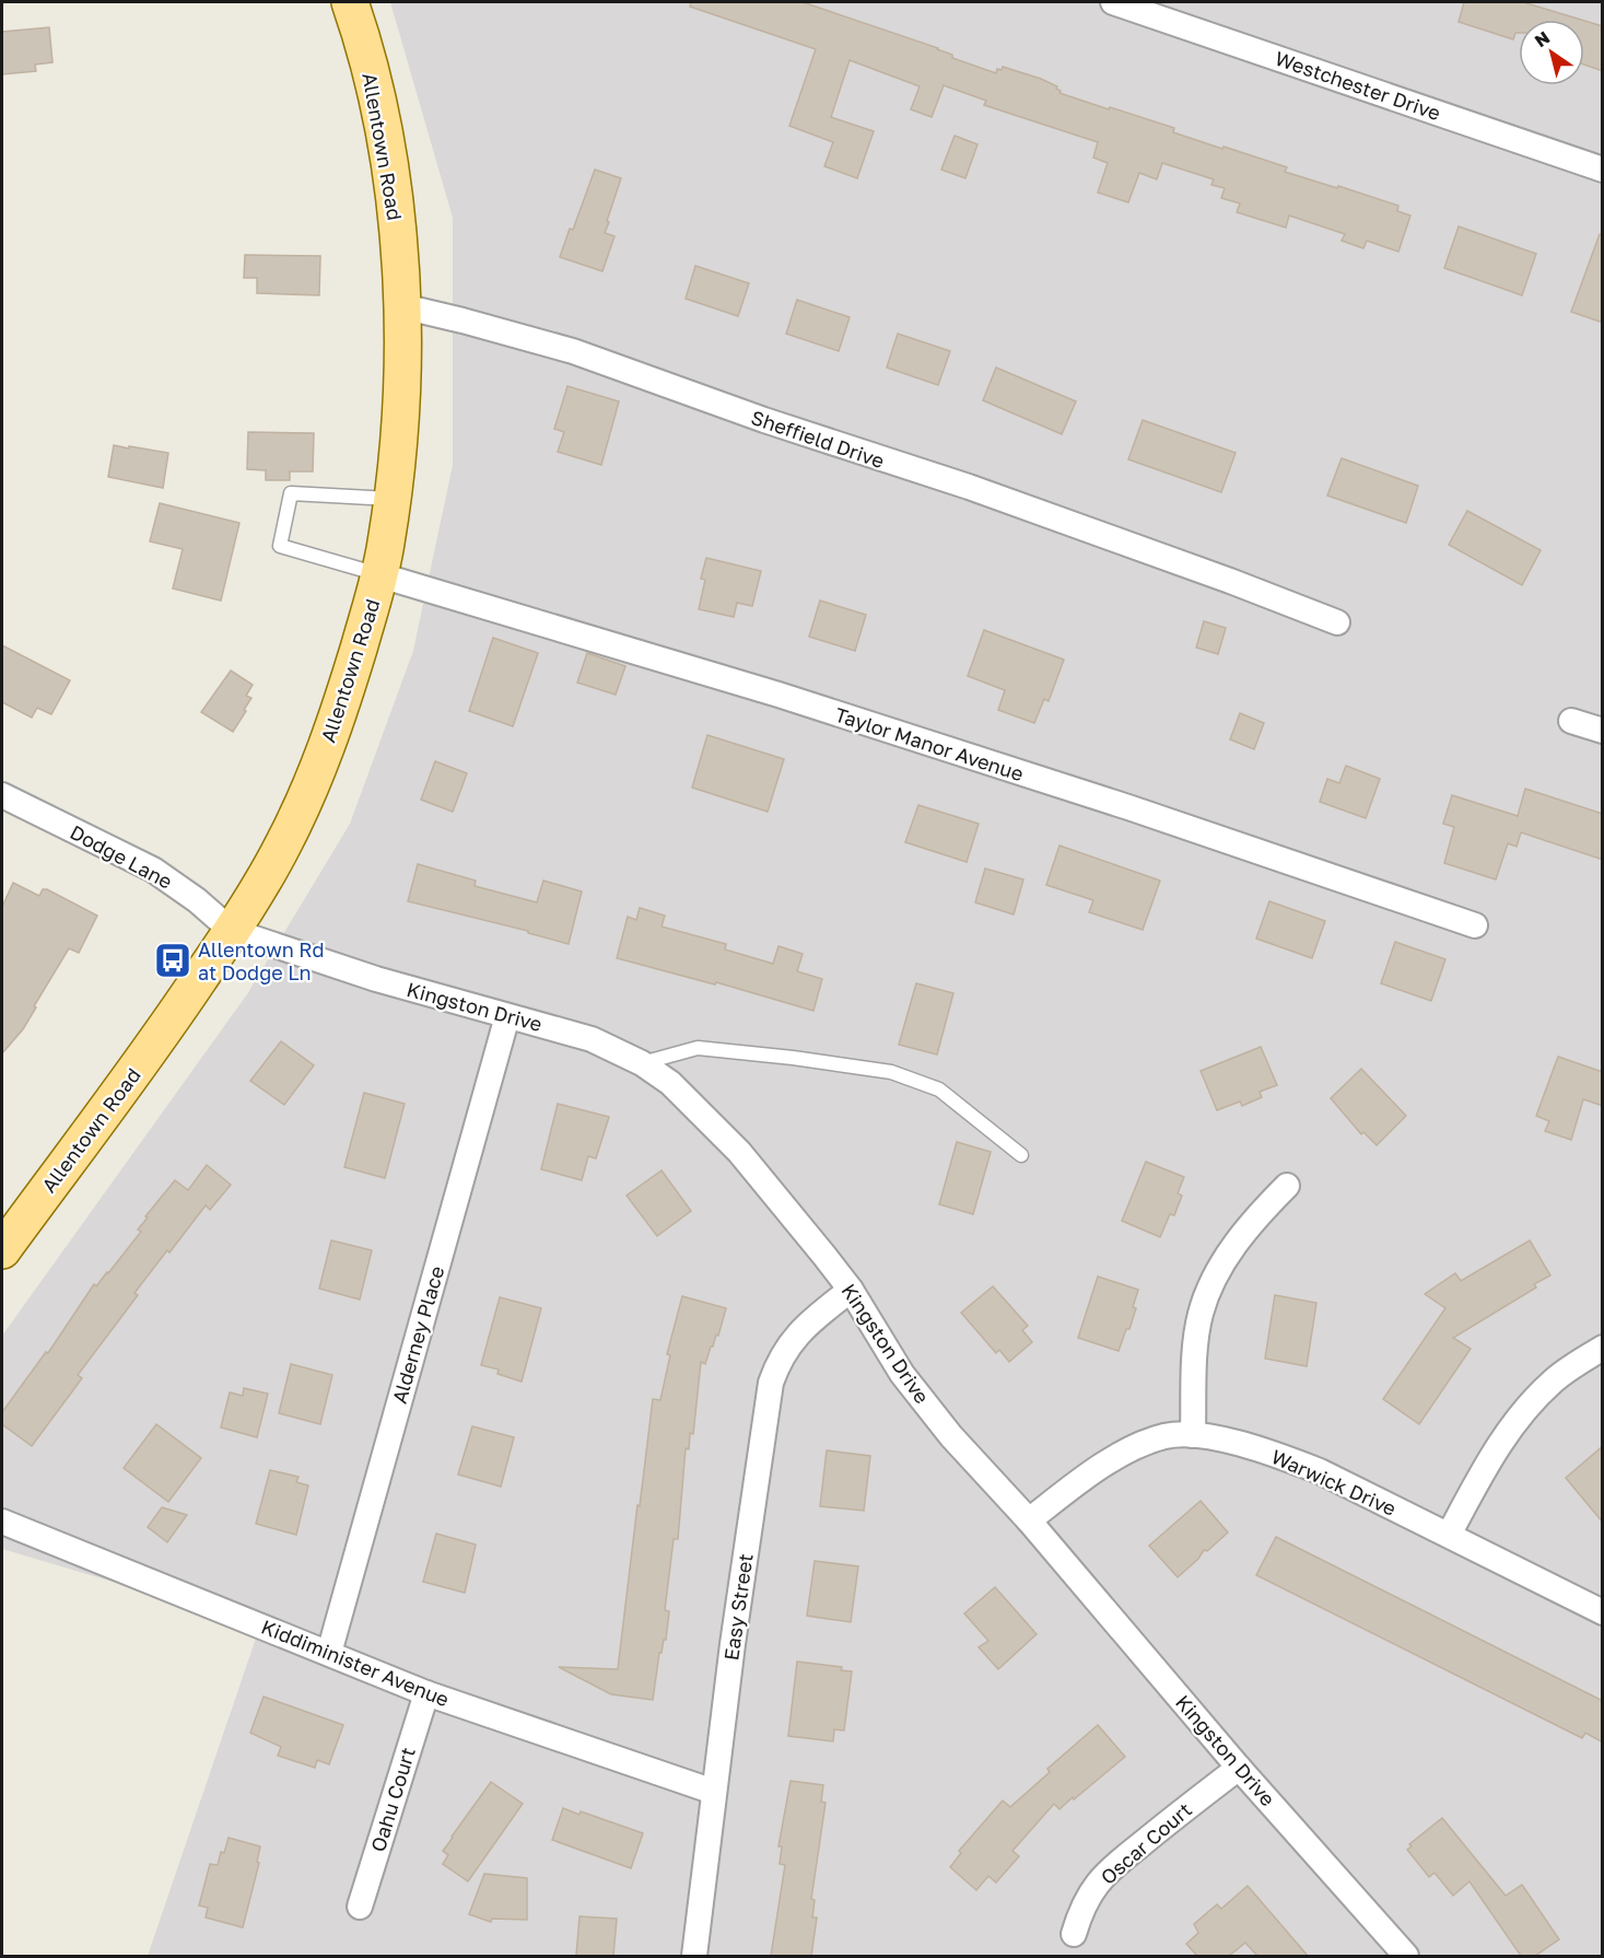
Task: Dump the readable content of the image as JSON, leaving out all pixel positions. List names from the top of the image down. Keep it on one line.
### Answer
{"streets":{"main road":["Allentown Road"],"street":["Westchester Drive","Sheffield Drive","Taylor Manor Avenue","Dodge Lane","Kingston Drive","Alderney Place","Warwick Drive","Easy Street","Kiddiminister Avenue","Oahu Court","Oscar Court"]},"crossings":[["Allentown Road","Sheffield Drive"],["Allentown Road","Taylor Manor Avenue"],["Allentown Road","Dodge Lane"],["Allentown Road","Kingston Drive"],["Dodge Lane","Kingston Drive"],["Kingston Drive","Alderney Place"],["Kingston Drive","Warwick Drive"],["Kingston Drive","Easy Street"],["Kingston Drive","Oscar Court"],["Alderney Place","Kiddiminister Avenue"],["Easy Street","Kiddiminister Avenue"],["Kiddiminister Avenue","Oahu Court"]],"places":{"bus stop":["Allentown Rd at Dodge Ln"]},"north":"top left"}
